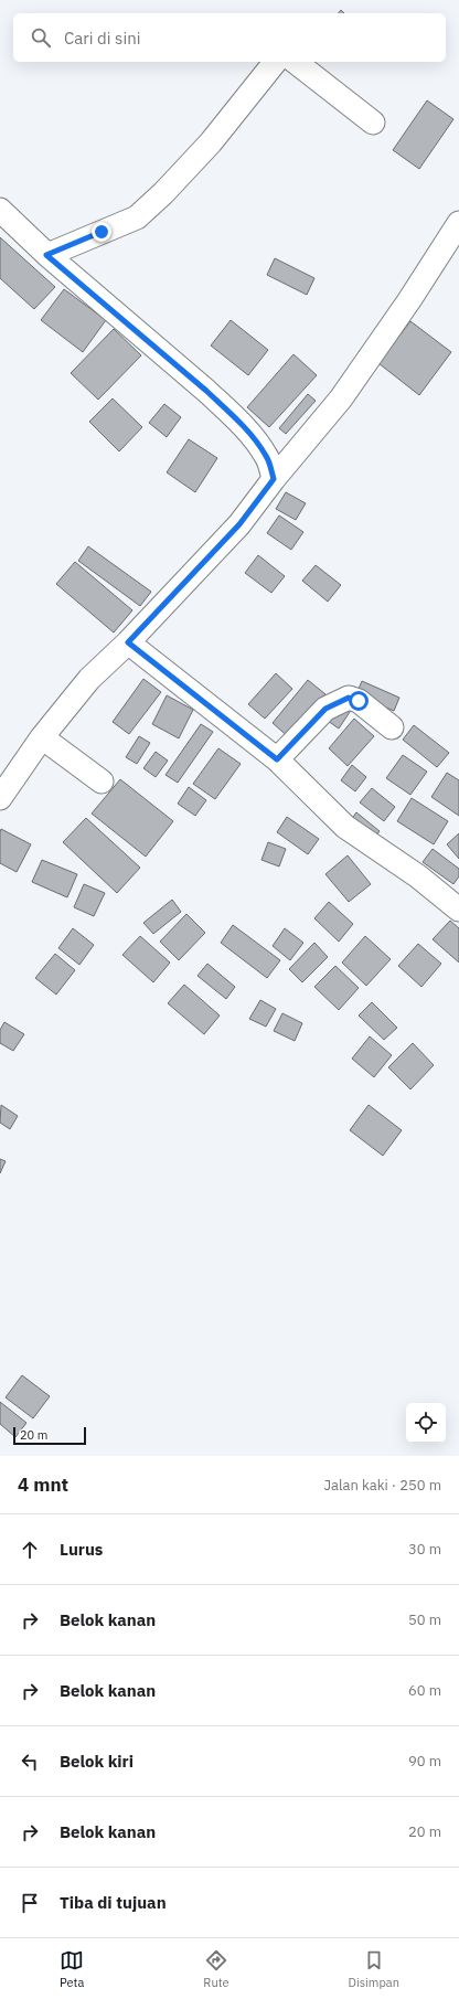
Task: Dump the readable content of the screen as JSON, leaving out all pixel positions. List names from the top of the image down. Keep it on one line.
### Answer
{"scale_bar":"20 m","page":{"search":"Cari di sini","scale":"20 m","heading":["4 mnt","Jalan kaki · 250 m"],"list":[["Lurus","30 m"],["Belok kanan","50 m"],["Belok kanan","60 m"],["Belok kiri","90 m"],["Belok kanan","20 m"],"Tiba di tujuan"],"nav":["Peta","Rute","Disimpan"]}}
